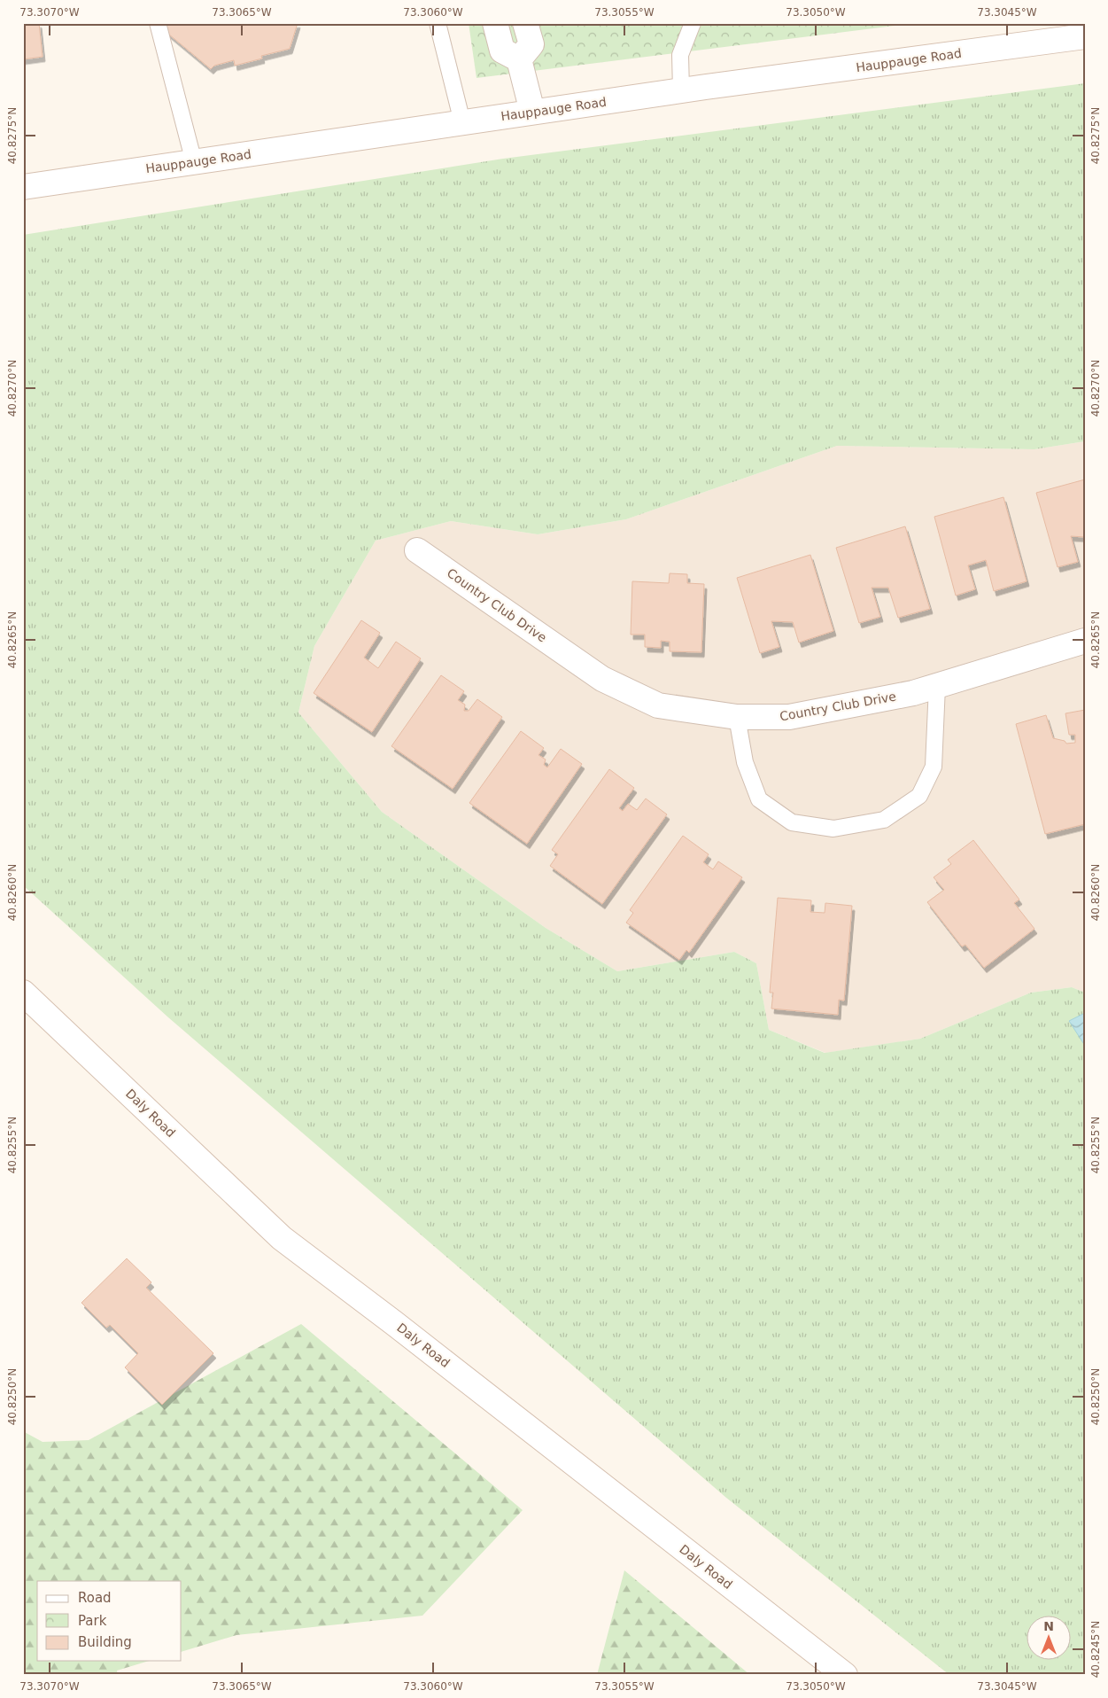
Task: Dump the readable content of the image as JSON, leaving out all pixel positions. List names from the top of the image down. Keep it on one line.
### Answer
{"streets":{"street":["Hauppauge Road","Country Club Drive","Daly Road"]},"legend":["Road","Park","Building"],"north":"top","coordinates":["73.3070°W","73.3065°W","73.3060°W","73.3055°W","73.3050°W","73.3045°W","40.8275°N","40.8270°N","40.8265°N","40.8260°N","40.8255°N","40.8250°N","40.8245°N"]}
